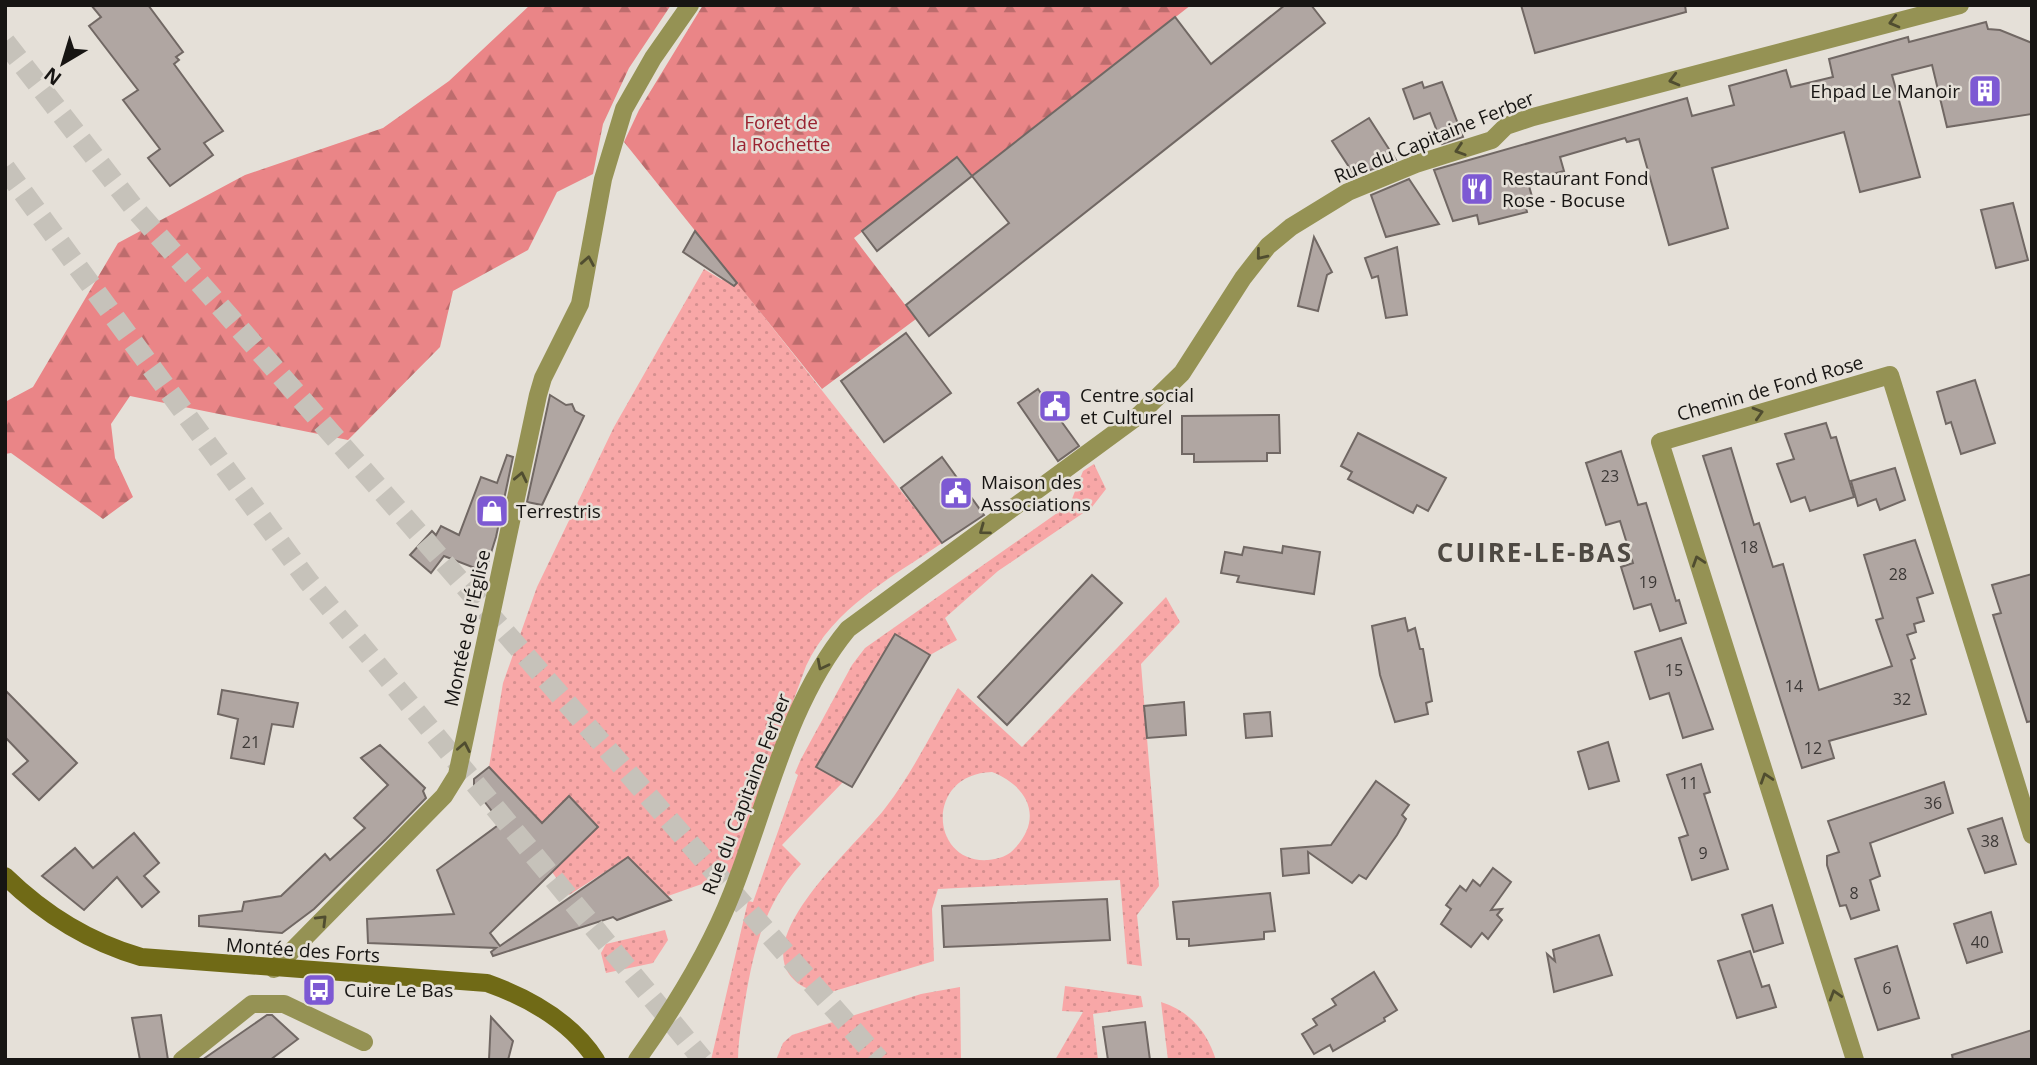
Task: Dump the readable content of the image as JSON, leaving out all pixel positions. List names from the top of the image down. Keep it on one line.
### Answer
{"streets":{"street":["Rue du Capitaine Ferber","Chemin de Fond Rose","Montée de l'Église","Montée des Forts"]},"crossings":[["Montée de l'Église","Montée des Forts"]],"one_way":["Rue du Capitaine Ferber","Montée de l'Église"],"districts":["CUIRE-LE-BAS"],"parks":["Foret de la Rochette"],"places":{"building":["Ehpad Le Manoir"],"restaurant":["Restaurant Fond Rose - Bocuse"],"public building":["Centre social et Culturel","Maison des Associations"],"shop":["Terrestris"],"bus stop":["Cuire Le Bas"]},"house_numbers":["23","18","28","19","15","14","32","21","12","11","36","38","9","8","40","6"],"north":"bottom left"}
